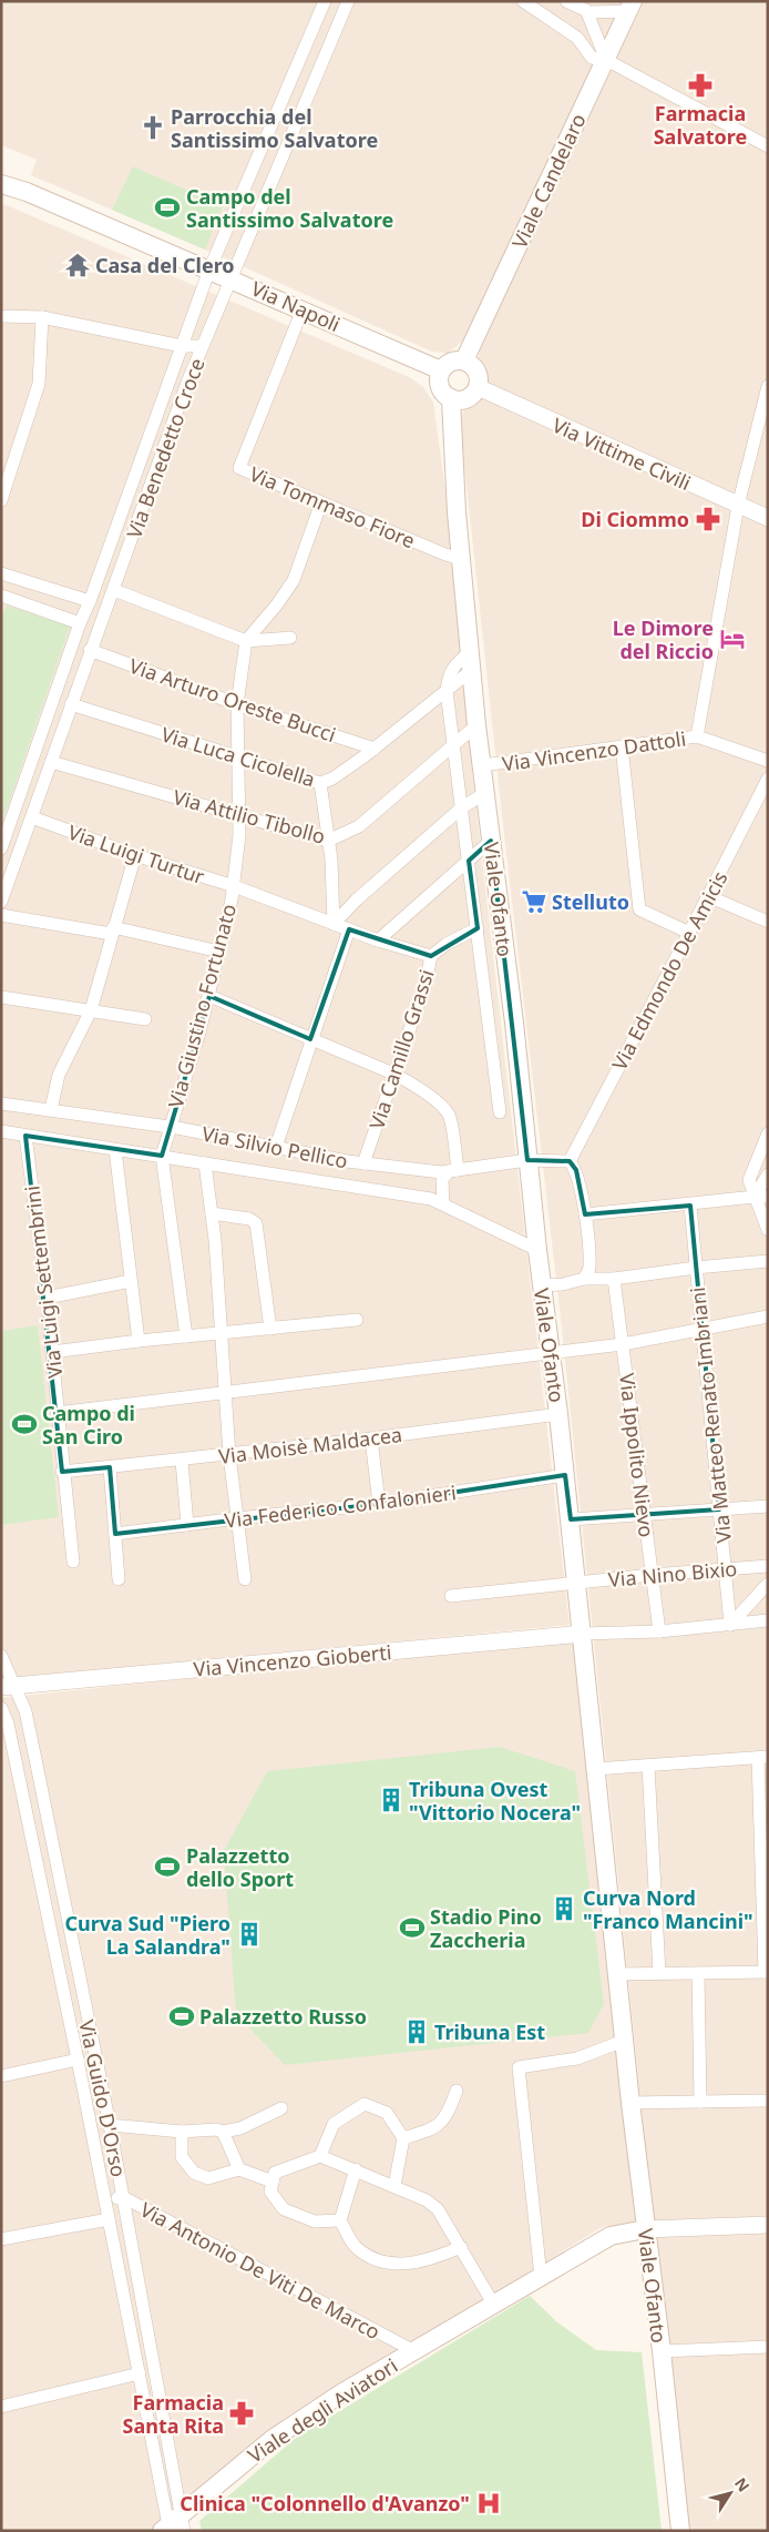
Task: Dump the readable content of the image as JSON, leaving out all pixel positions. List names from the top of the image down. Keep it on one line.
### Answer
{"streets":{"main road":["Viale Candelaro","Via Napoli","Viale Ofanto","Viale degli Aviatori"],"street":["Via Benedetto Croce","Via Vittime Civili","Via Tommaso Fiore","Via Arturo Oreste Bucci","Via Vincenzo Dattoli","Via Luca Cicolella","Via Attilio Tibollo","Via Luigi Turtur","Via Edmondo De Amicis","Via Giustino Fortunato","Via Camillo Grassi","Via Silvio Pellico","Via Luigi Settembrini","Via Matteo Renato Imbriani","Via Moisè Maldacea","Via Ippolito Nievo","Via Federico Confalonieri","Via Nino Bixio","Via Vincenzo Gioberti","Via Guido D'Orso","Via Antonio De Viti De Marco"]},"crossings":[["Viale Candelaro","Via Napoli"],["Viale Candelaro","Via Vittime Civili"],["Viale Candelaro","Viale Ofanto"],["Via Napoli","Via Benedetto Croce"],["Via Napoli","Via Vittime Civili"],["Via Napoli","Via Tommaso Fiore"],["Via Napoli","Viale Ofanto"],["Via Benedetto Croce","Via Arturo Oreste Bucci"],["Via Benedetto Croce","Via Luca Cicolella"],["Via Benedetto Croce","Via Attilio Tibollo"],["Via Benedetto Croce","Via Luigi Turtur"],["Via Vittime Civili","Viale Ofanto"],["Via Tommaso Fiore","Viale Ofanto"],["Via Arturo Oreste Bucci","Via Luca Cicolella"],["Via Arturo Oreste Bucci","Via Giustino Fortunato"],["Via Vincenzo Dattoli","Viale Ofanto"],["Via Luca Cicolella","Viale Ofanto"],["Via Luca Cicolella","Via Giustino Fortunato"],["Via Attilio Tibollo","Viale Ofanto"],["Via Attilio Tibollo","Via Giustino Fortunato"],["Via Luigi Turtur","Via Giustino Fortunato"],["Via Luigi Turtur","Via Camillo Grassi"],["Viale Ofanto","Via Camillo Grassi"],["Viale Ofanto","Via Silvio Pellico"],["Viale Ofanto","Via Moisè Maldacea"],["Viale Ofanto","Via Federico Confalonieri"],["Viale Ofanto","Via Nino Bixio"],["Viale Ofanto","Via Vincenzo Gioberti"],["Viale Ofanto","Viale degli Aviatori"],["Via Edmondo De Amicis","Via Silvio Pellico"],["Via Giustino Fortunato","Via Silvio Pellico"],["Via Camillo Grassi","Via Silvio Pellico"],["Via Silvio Pellico","Via Luigi Settembrini"],["Via Silvio Pellico","Via Moisè Maldacea"],["Via Silvio Pellico","Via Federico Confalonieri"],["Via Luigi Settembrini","Via Moisè Maldacea"],["Via Matteo Renato Imbriani","Via Nino Bixio"],["Via Ippolito Nievo","Via Nino Bixio"],["Via Vincenzo Gioberti","Via Guido D'Orso"],["Via Guido D'Orso","Via Antonio De Viti De Marco"],["Via Guido D'Orso","Viale degli Aviatori"],["Via Antonio De Viti De Marco","Viale degli Aviatori"]],"places":{"pharmacy":["Farmacia Salvatore","Di Ciommo","Farmacia Santa Rita"],"church":["Parrocchia del Santissimo Salvatore"],"sports":["Campo del Santissimo Salvatore","Campo di San Ciro","Palazzetto dello Sport","Stadio Pino Zaccheria","Palazzetto Russo"],"temple":["Casa del Clero"],"hotel":["Le Dimore del Riccio"],"supermarket":["Stelluto"],"building":["Tribuna Ovest \"Vittorio Nocera\"","Curva Nord \"Franco Mancini\"","Curva Sud \"Piero La Salandra\"","Tribuna Est"],"hospital":["Clinica \"Colonnello d'Avanzo\""]},"north":"top right"}
